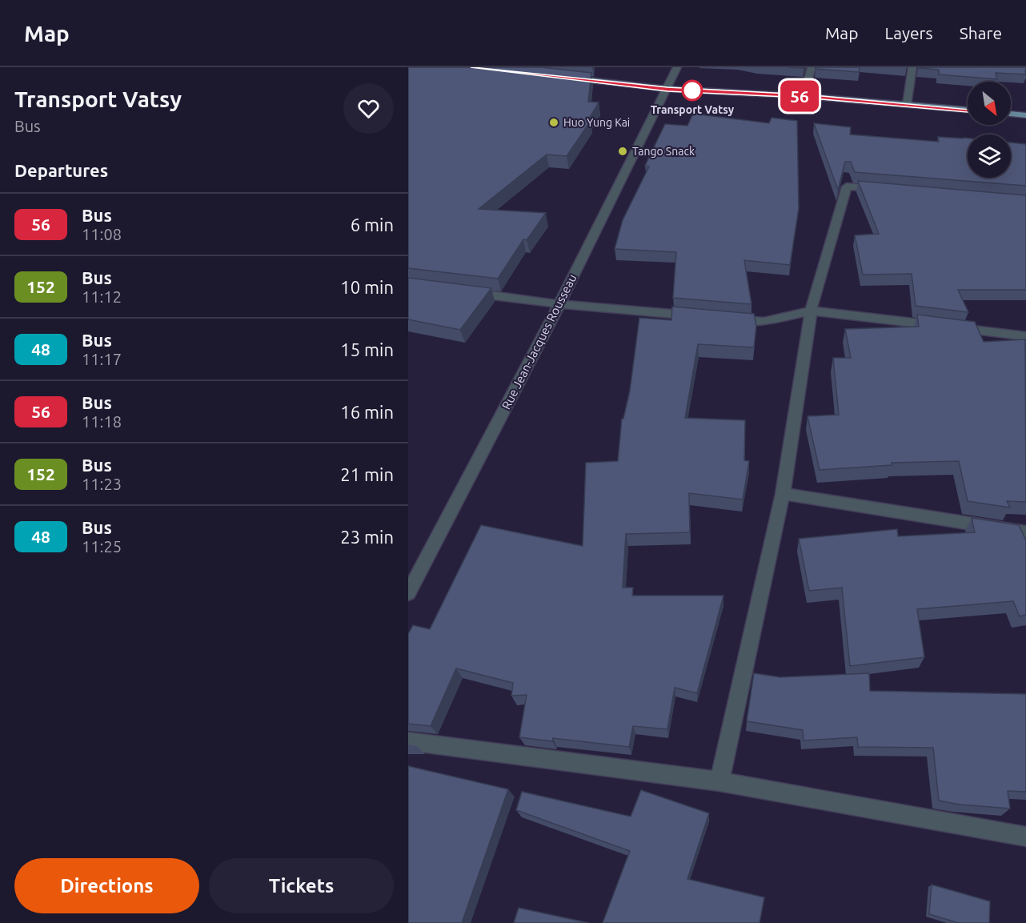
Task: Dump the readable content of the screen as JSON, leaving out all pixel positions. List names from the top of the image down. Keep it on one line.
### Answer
{"streets":{"street":["Rue Jean-Jacques Rousseau"]},"places":["Transport Vatsy","Huo Yung Kai","Tango Snack"],"lines":["bus line 56"],"north":"bottom right","page":{"header":"Map","nav":["Map","Layers","Share"],"heading":[["Transport Vatsy","Bus"],"Departures"],"on_map":"56","list":[{"mark":"56","name":"Bus","note":"11:08","value":"6 min"},{"mark":"152","name":"Bus","note":"11:12","value":"10 min"},{"mark":"48","name":"Bus","note":"11:17","value":"15 min"},{"mark":"56","name":"Bus","note":"11:18","value":"16 min"},{"mark":"152","name":"Bus","note":"11:23","value":"21 min"},{"mark":"48","name":"Bus","note":"11:25","value":"23 min"}],"buttons":["Directions","Tickets"]}}
